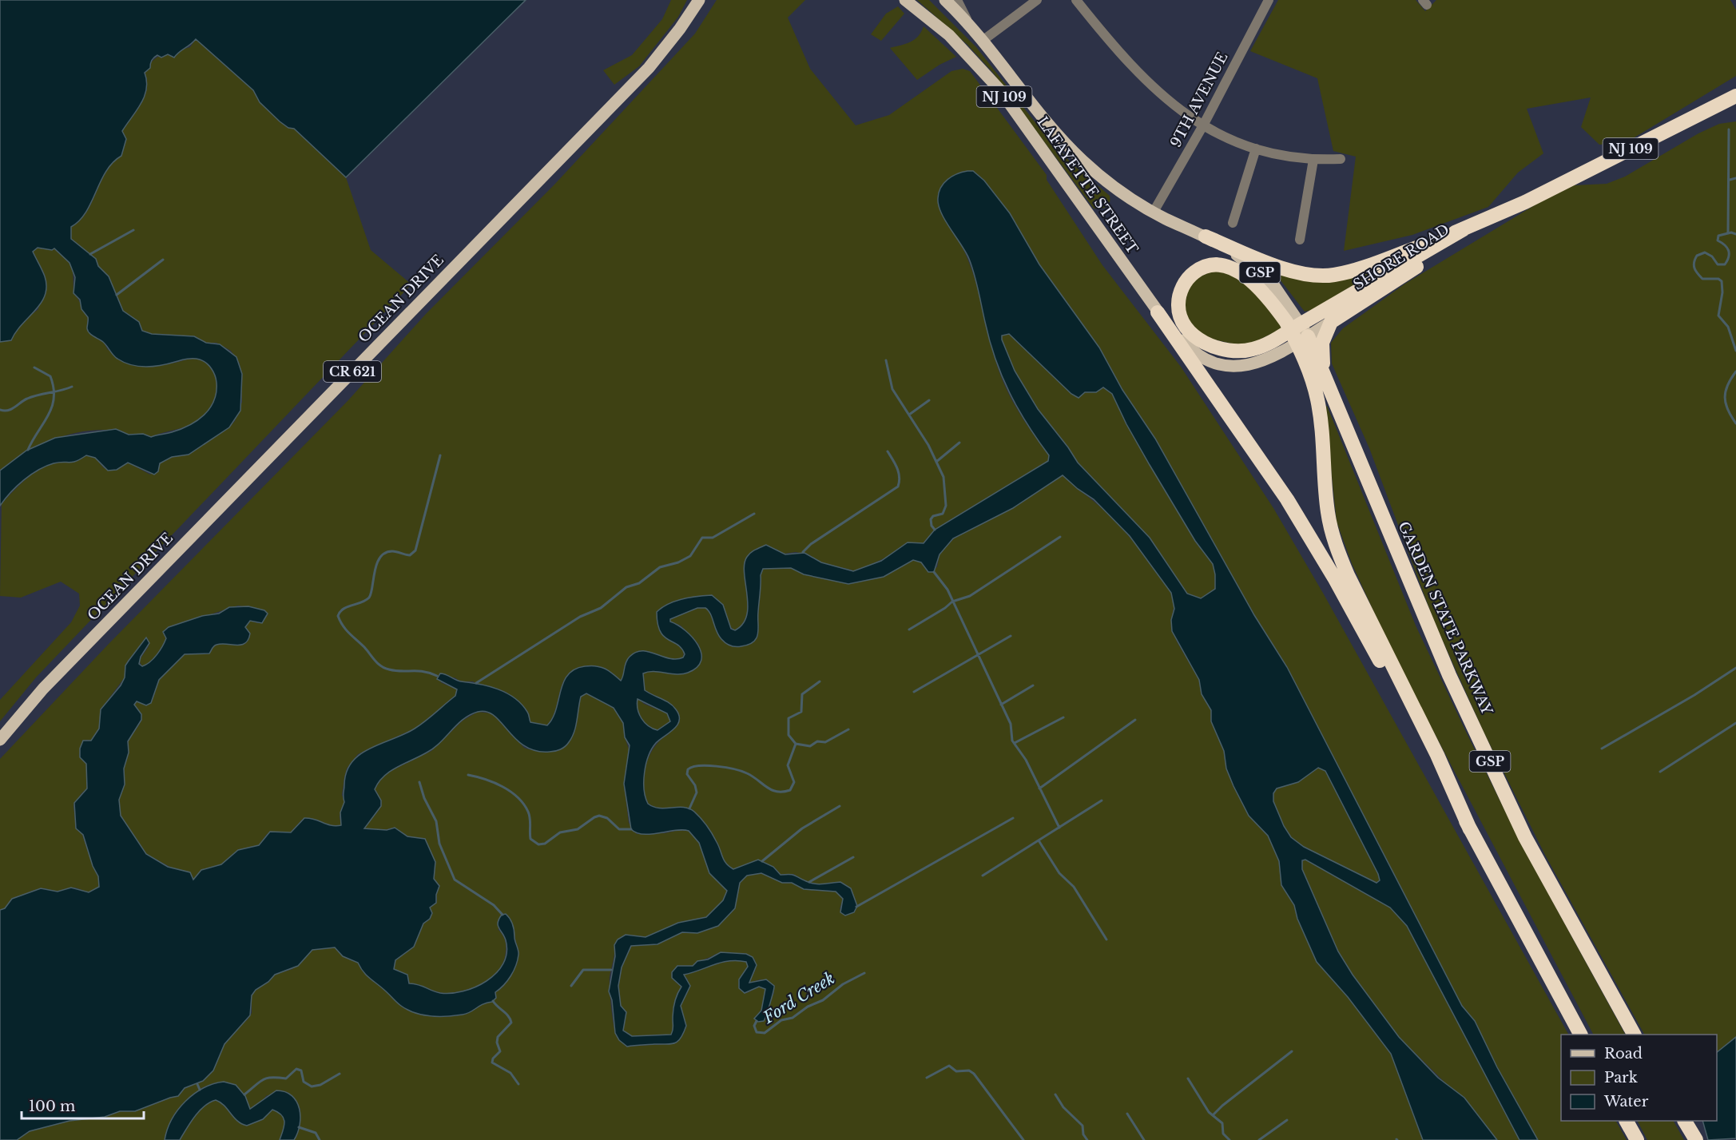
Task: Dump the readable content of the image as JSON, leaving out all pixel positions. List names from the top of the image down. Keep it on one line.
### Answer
{"streets":{"highway":["NJ 109","SHORE ROAD","GSP","GARDEN STATE PARKWAY"],"main road":["LAFAYETTE STREET","OCEAN DRIVE","CR 621"],"street":["9TH AVENUE"]},"crossings":[["NJ 109","LAFAYETTE STREET"],["NJ 109","SHORE ROAD"],["NJ 109","GARDEN STATE PARKWAY"],["9TH AVENUE","LAFAYETTE STREET"],["LAFAYETTE STREET","GARDEN STATE PARKWAY"],["SHORE ROAD","GARDEN STATE PARKWAY"]],"water":["Ford Creek"],"legend":["Road","Park","Water"],"scale_bar":"100 m"}
